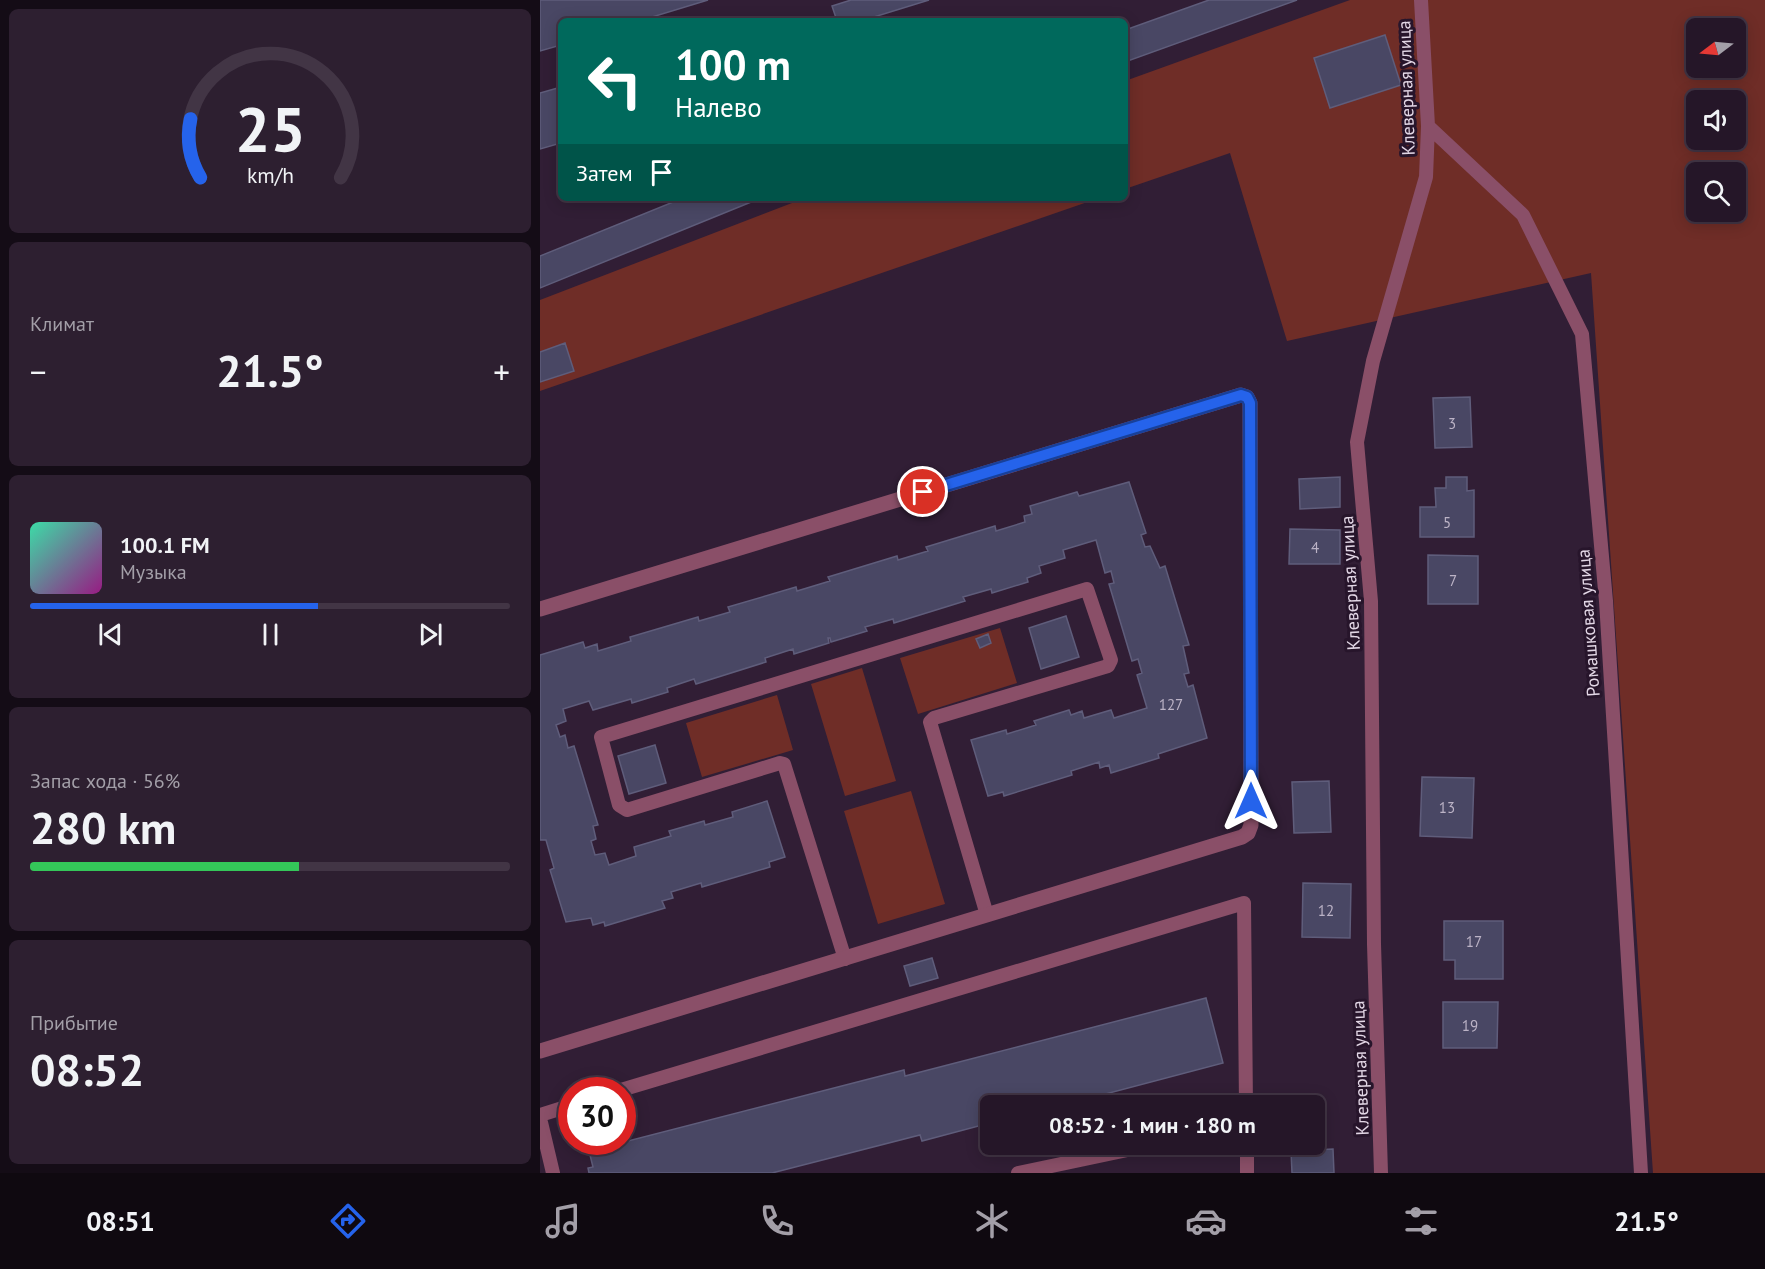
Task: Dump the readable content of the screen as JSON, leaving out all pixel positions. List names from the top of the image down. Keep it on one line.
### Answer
{"streets":{"lane":["Клеверная улица","Ромашковая улица"]},"crossings":[["Клеверная улица","Ромашковая улица"]],"house_numbers":["3","5","4","7","127","13","12","17","19"],"north":"left","page":{"turn":["100 m","Налево"],"then":"Затем","tile":["Климат",["Запас хода · 56%","280 km"],["Прибытие","08:52"]],"heat":["−","21.5°","+"],"song":["100.1 FM","Музыка"],"limit":"30","trip":"08:52 · 1 мин · 180 m","tabs":["08:51","21.5°"],"gauge":["25","km/h"]}}
